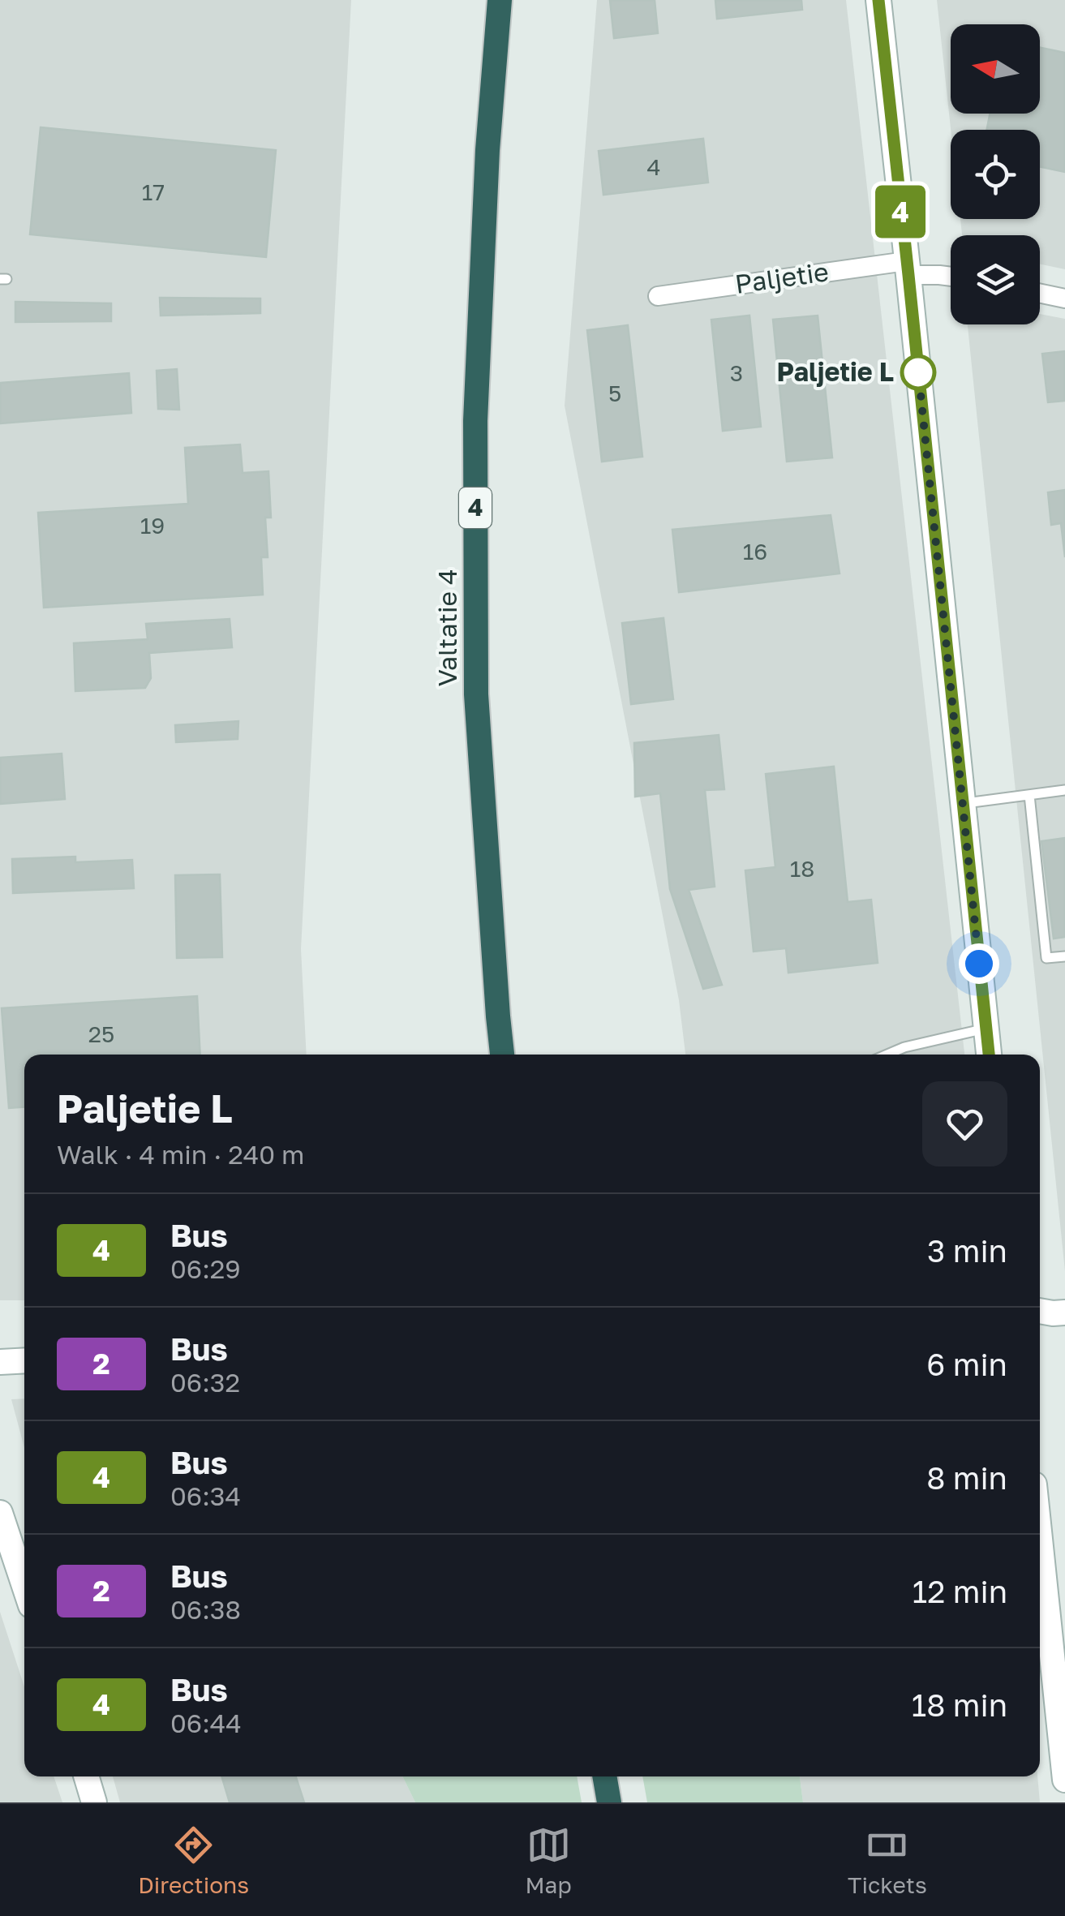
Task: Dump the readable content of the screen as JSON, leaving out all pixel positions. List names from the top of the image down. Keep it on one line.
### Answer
{"streets":{"highway":["4","Valtatie 4"],"street":["Paljetie"]},"places":["Paljetie L"],"lines":["bus line 4"],"house_numbers":["4","17","3","5","19","16","18","25"],"north":"left","page":{"on_map":"4","heading":["Paljetie L","Walk · 4 min · 240 m"],"list":[{"mark":"4","name":"Bus","note":"06:29","value":"3 min"},{"mark":"2","name":"Bus","note":"06:32","value":"6 min"},{"mark":"4","name":"Bus","note":"06:34","value":"8 min"},{"mark":"2","name":"Bus","note":"06:38","value":"12 min"},{"mark":"4","name":"Bus","note":"06:44","value":"18 min"}],"tabs":["Directions","Map","Tickets"]}}
